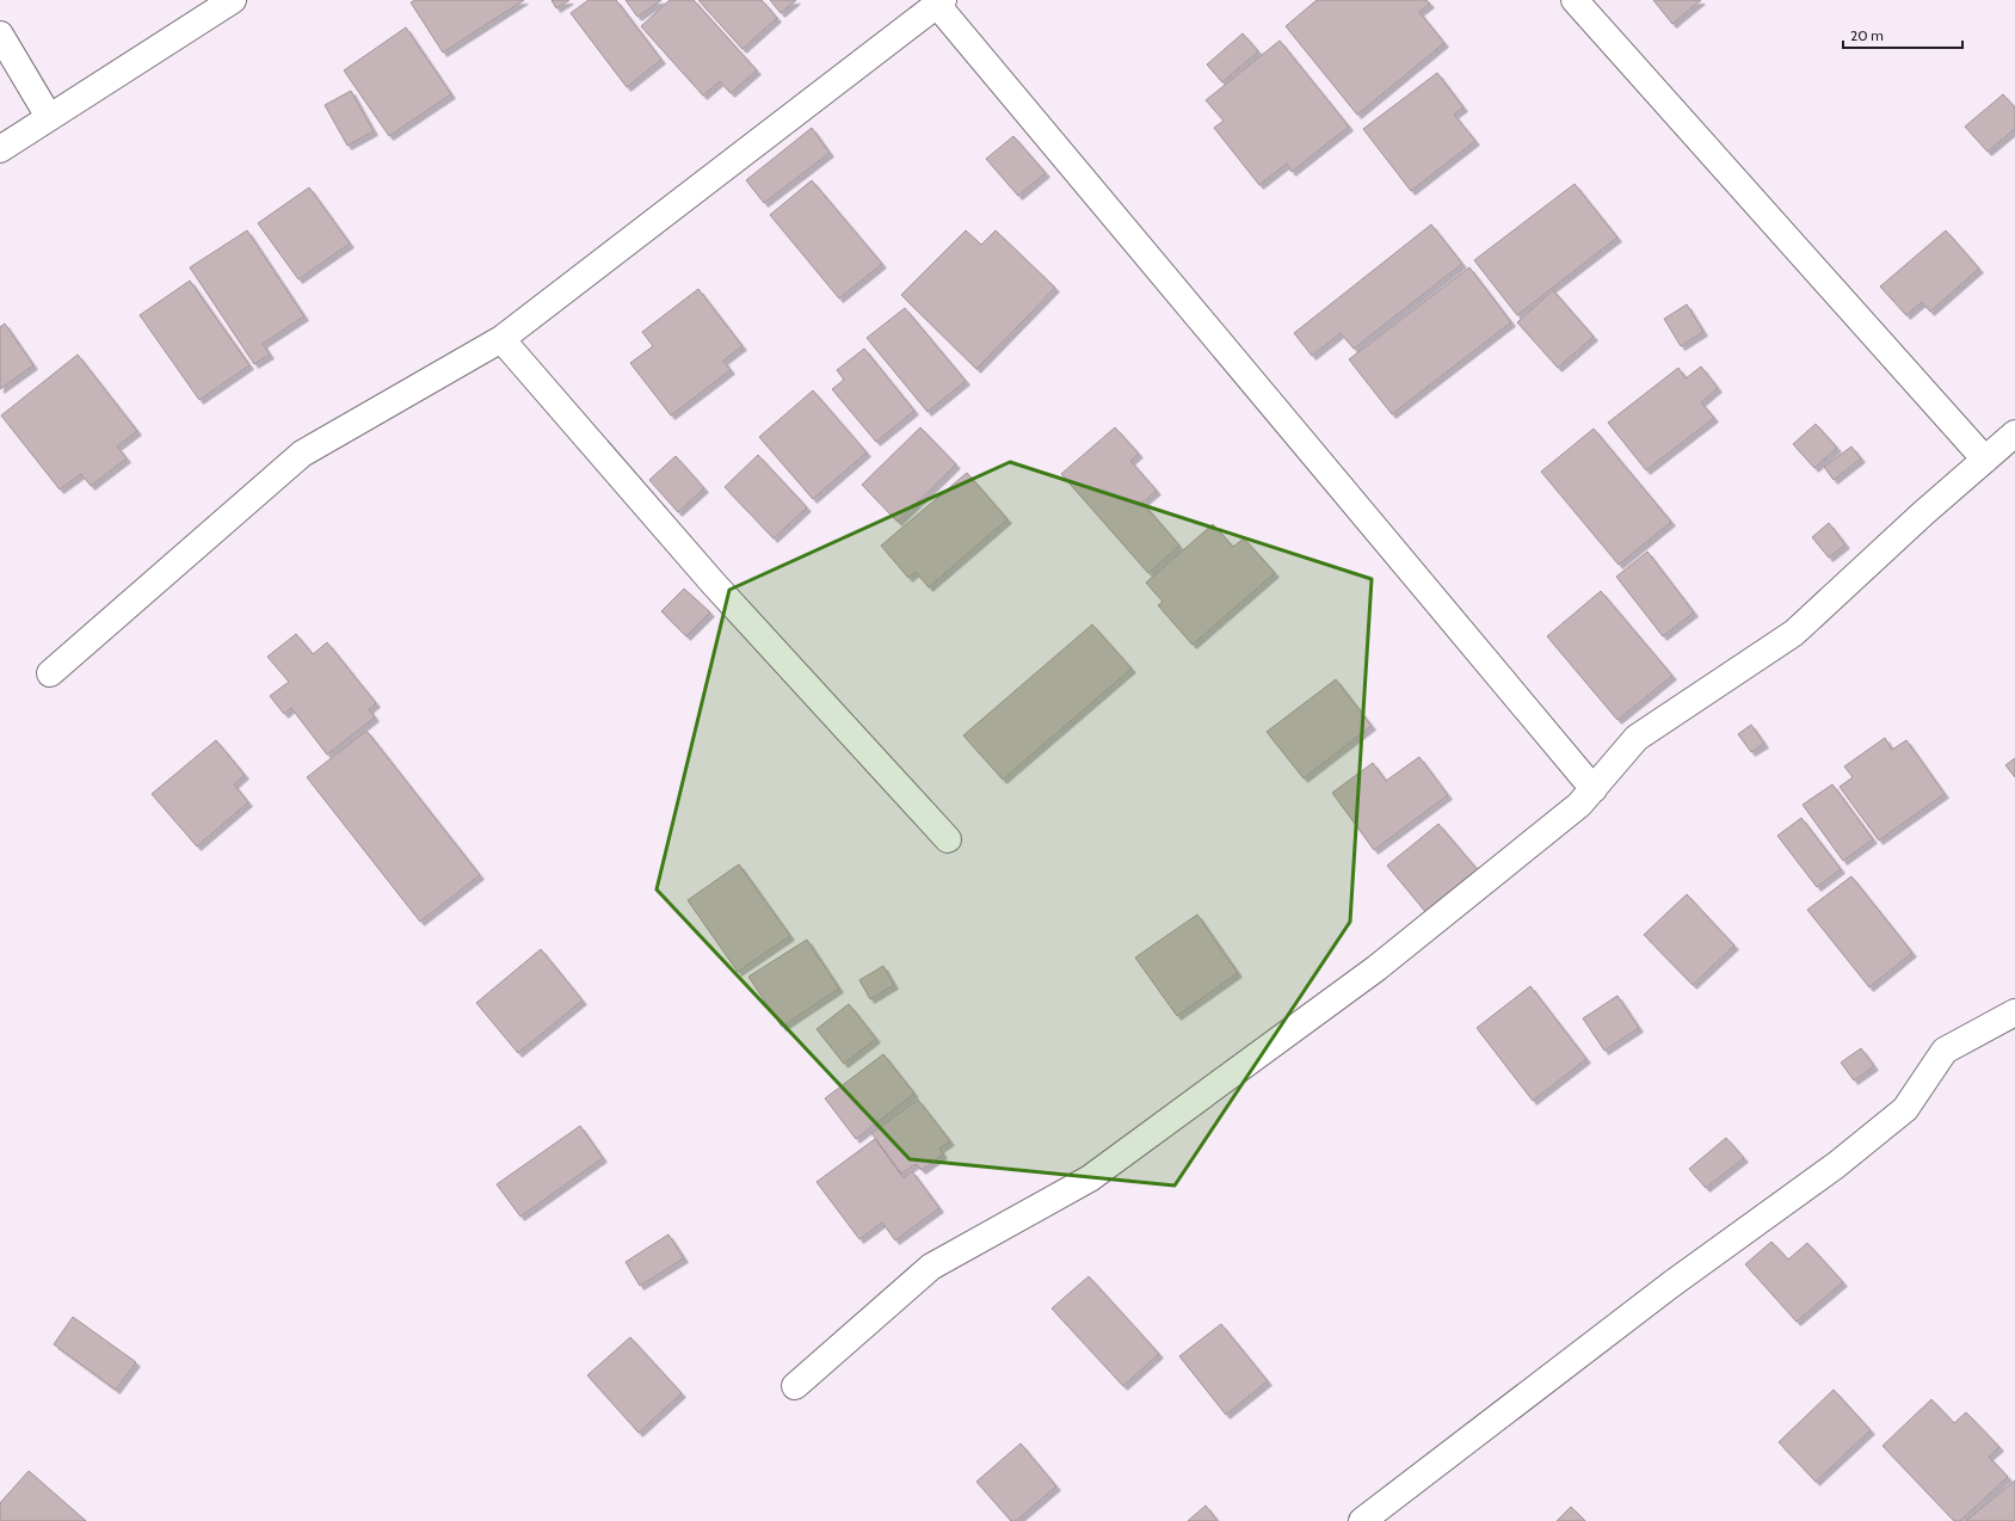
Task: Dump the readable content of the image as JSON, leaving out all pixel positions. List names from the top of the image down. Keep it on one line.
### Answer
{"scale_bar":"20 m"}
